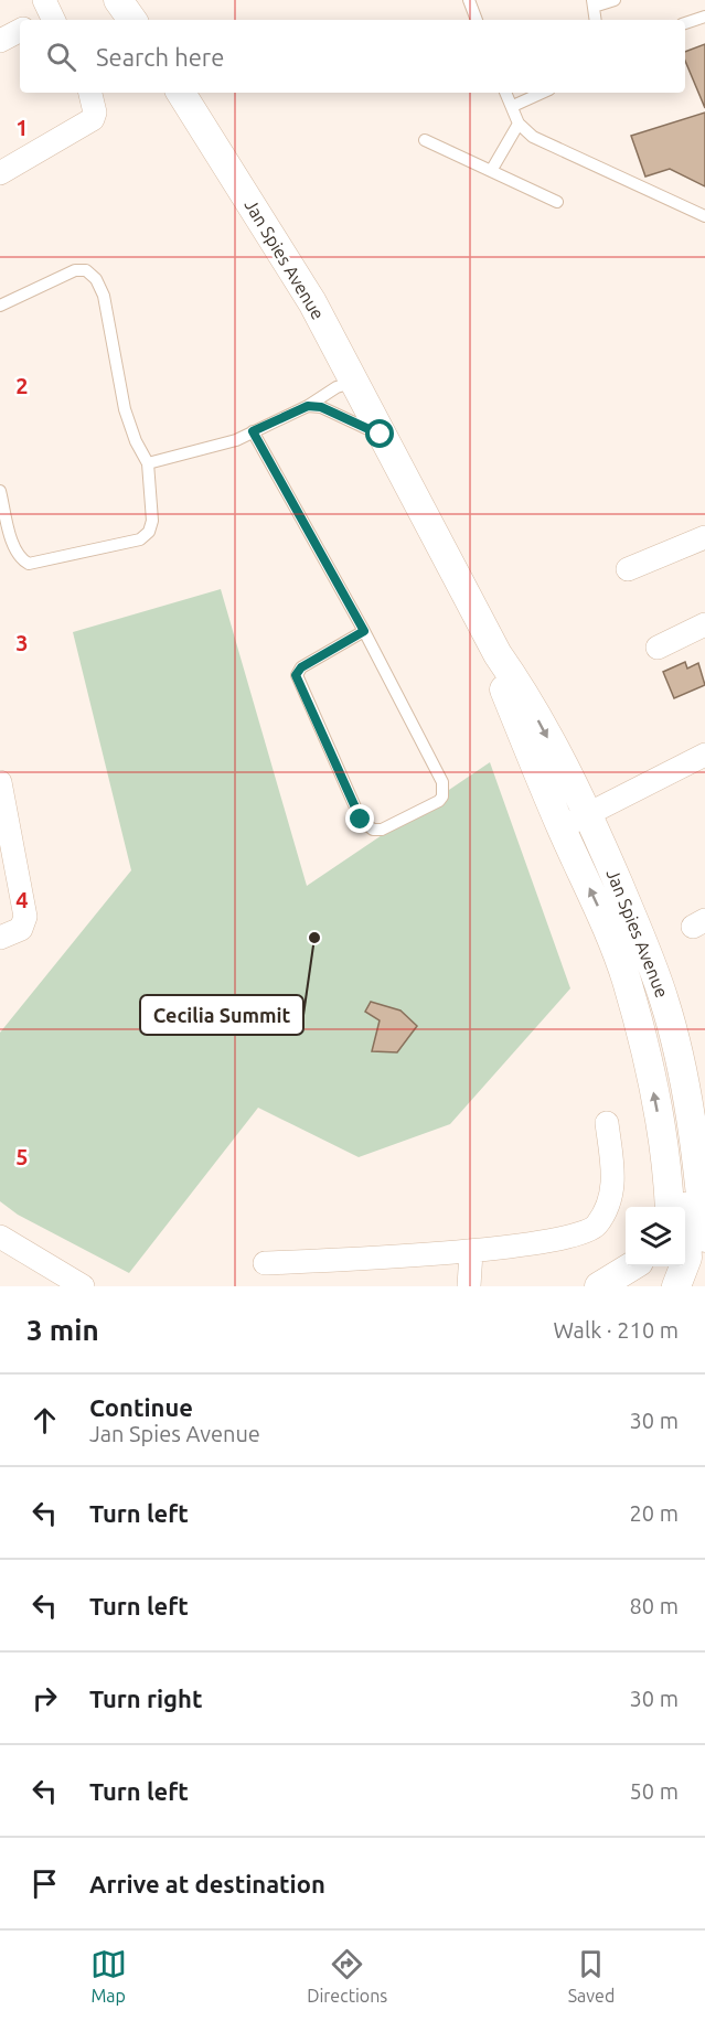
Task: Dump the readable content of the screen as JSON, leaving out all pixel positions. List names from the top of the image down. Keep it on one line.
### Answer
{"streets":{"street":["Jan Spies Avenue"]},"places":["Cecilia Summit"],"page":{"search":"Search here","heading":["3 min","Walk · 210 m"],"list":[["Continue","Jan Spies Avenue","30 m"],["Turn left","20 m"],["Turn left","80 m"],["Turn right","30 m"],["Turn left","50 m"],"Arrive at destination"],"nav":["Map","Directions","Saved"]},"grid":{"rows":["1","2","3","4","5"]}}
